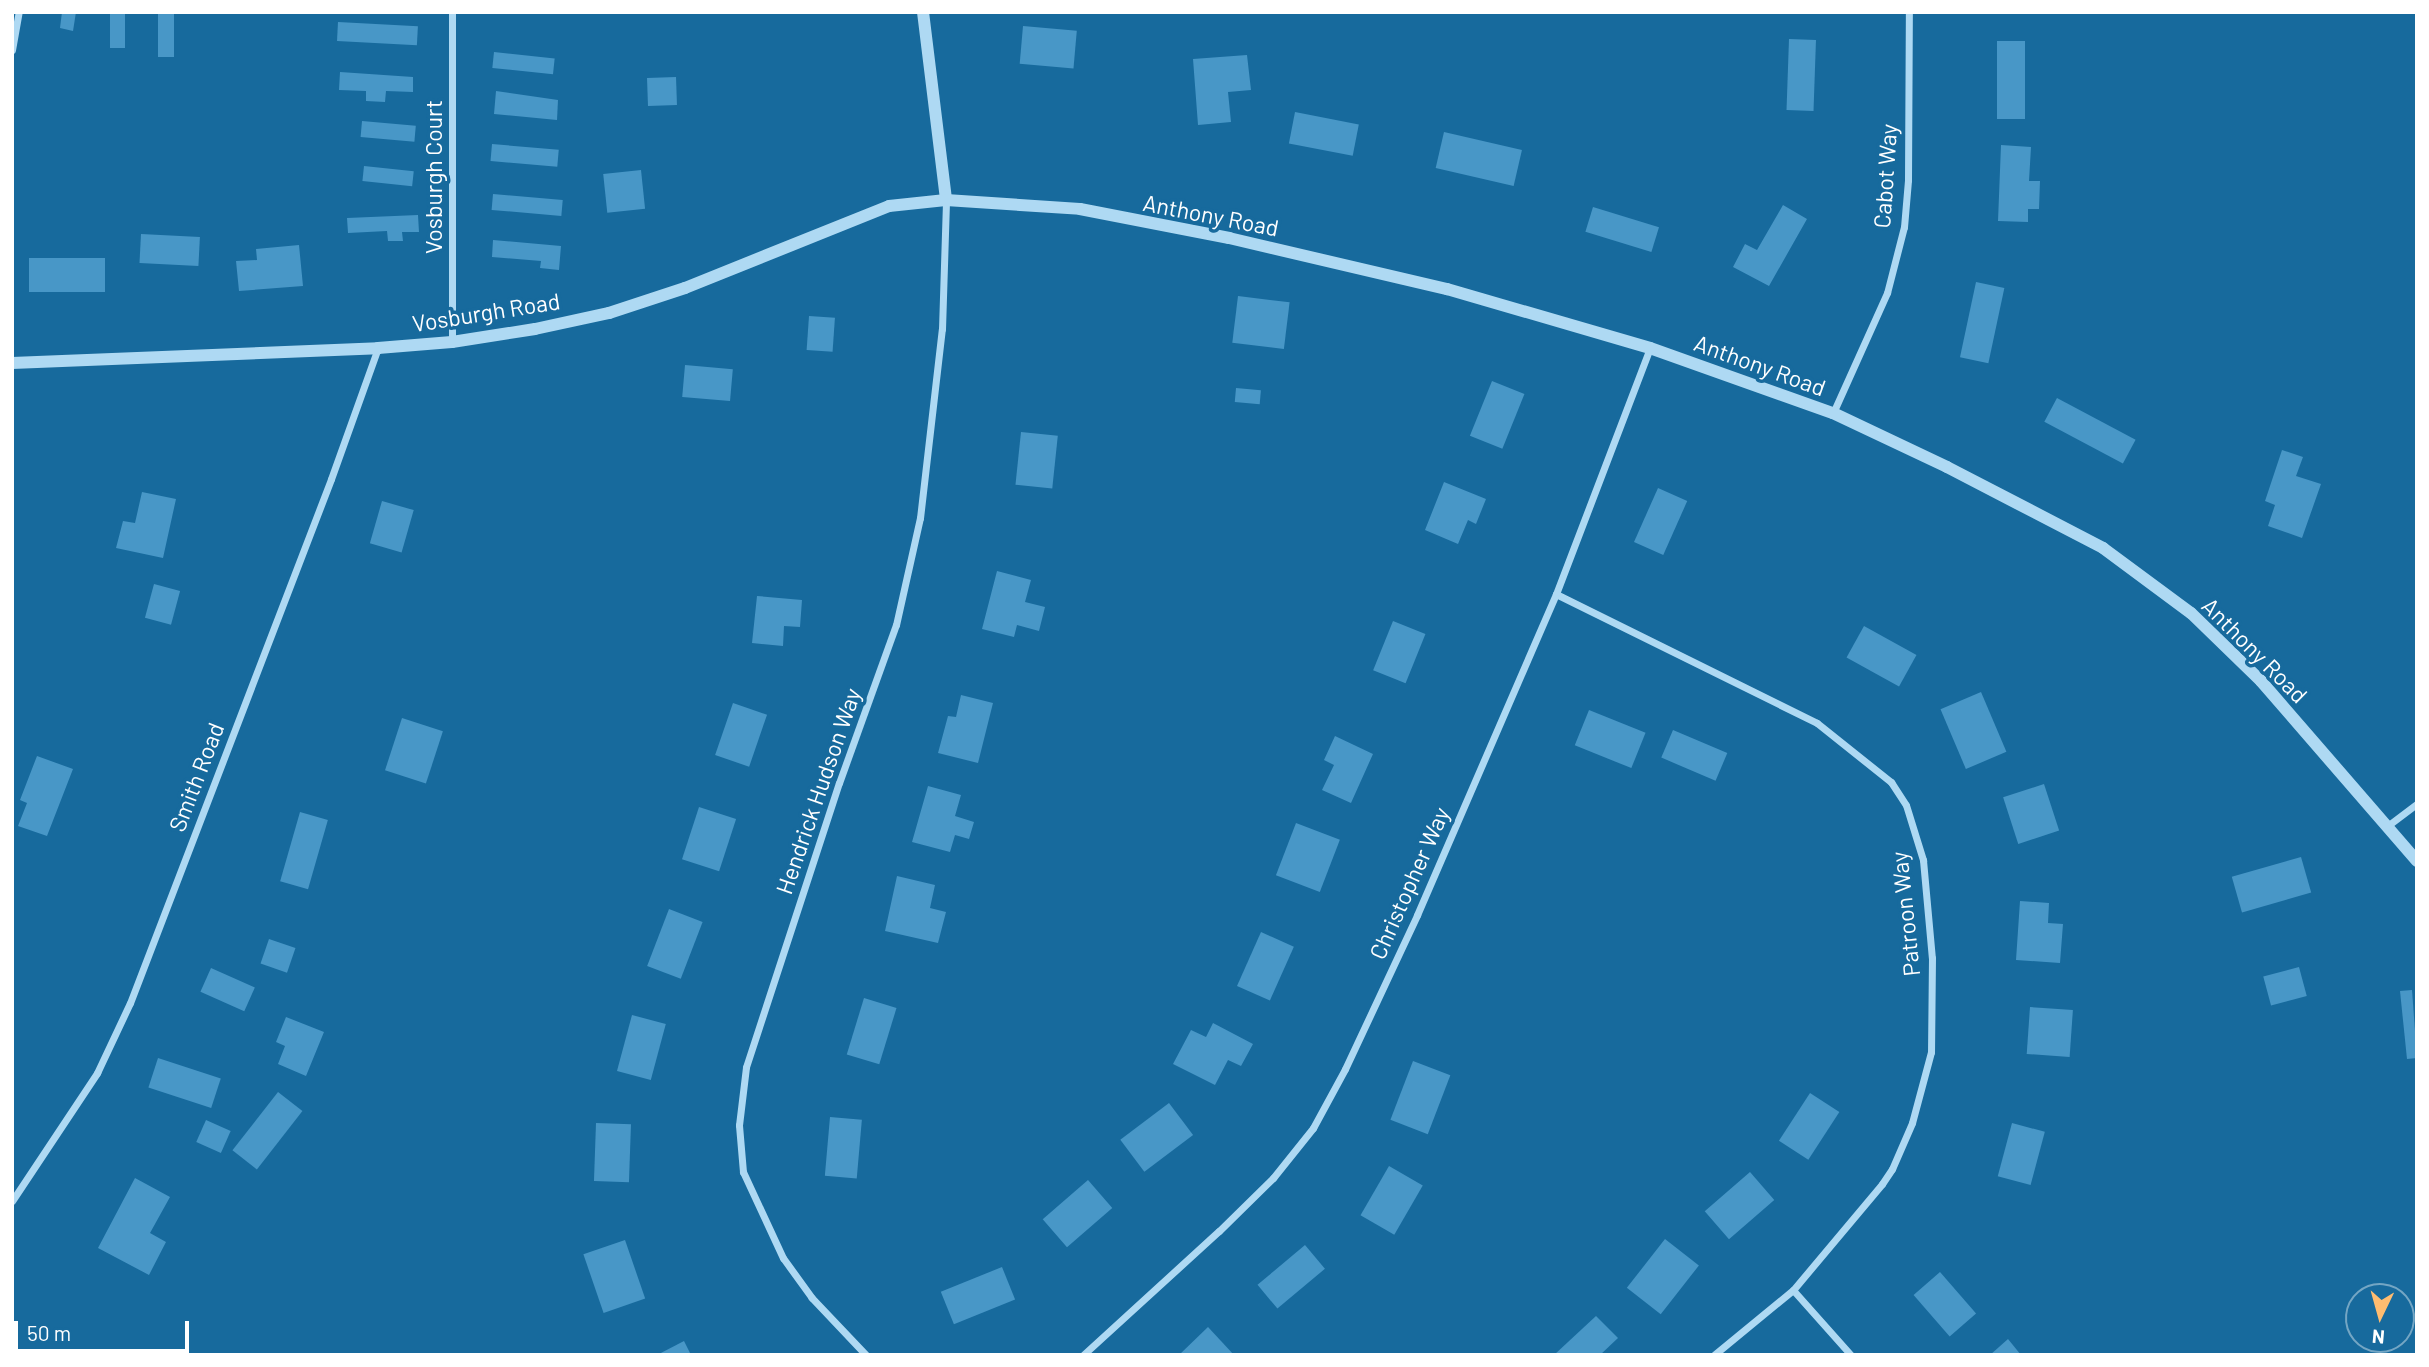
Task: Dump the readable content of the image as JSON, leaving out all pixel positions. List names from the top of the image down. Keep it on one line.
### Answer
{"streets":{"street":["Cabot Way","Vosburgh Court","Anthony Road","Vosburgh Road","Smith Road","Hendrick Hudson Way","Christopher Way","Patroon Way"]},"crossings":[["Cabot Way","Anthony Road"],["Vosburgh Court","Vosburgh Road"],["Anthony Road","Vosburgh Road"],["Anthony Road","Hendrick Hudson Way"],["Anthony Road","Christopher Way"],["Vosburgh Road","Smith Road"],["Vosburgh Road","Hendrick Hudson Way"],["Christopher Way","Patroon Way"]],"scale_bar":"50 m","north":"bottom"}
